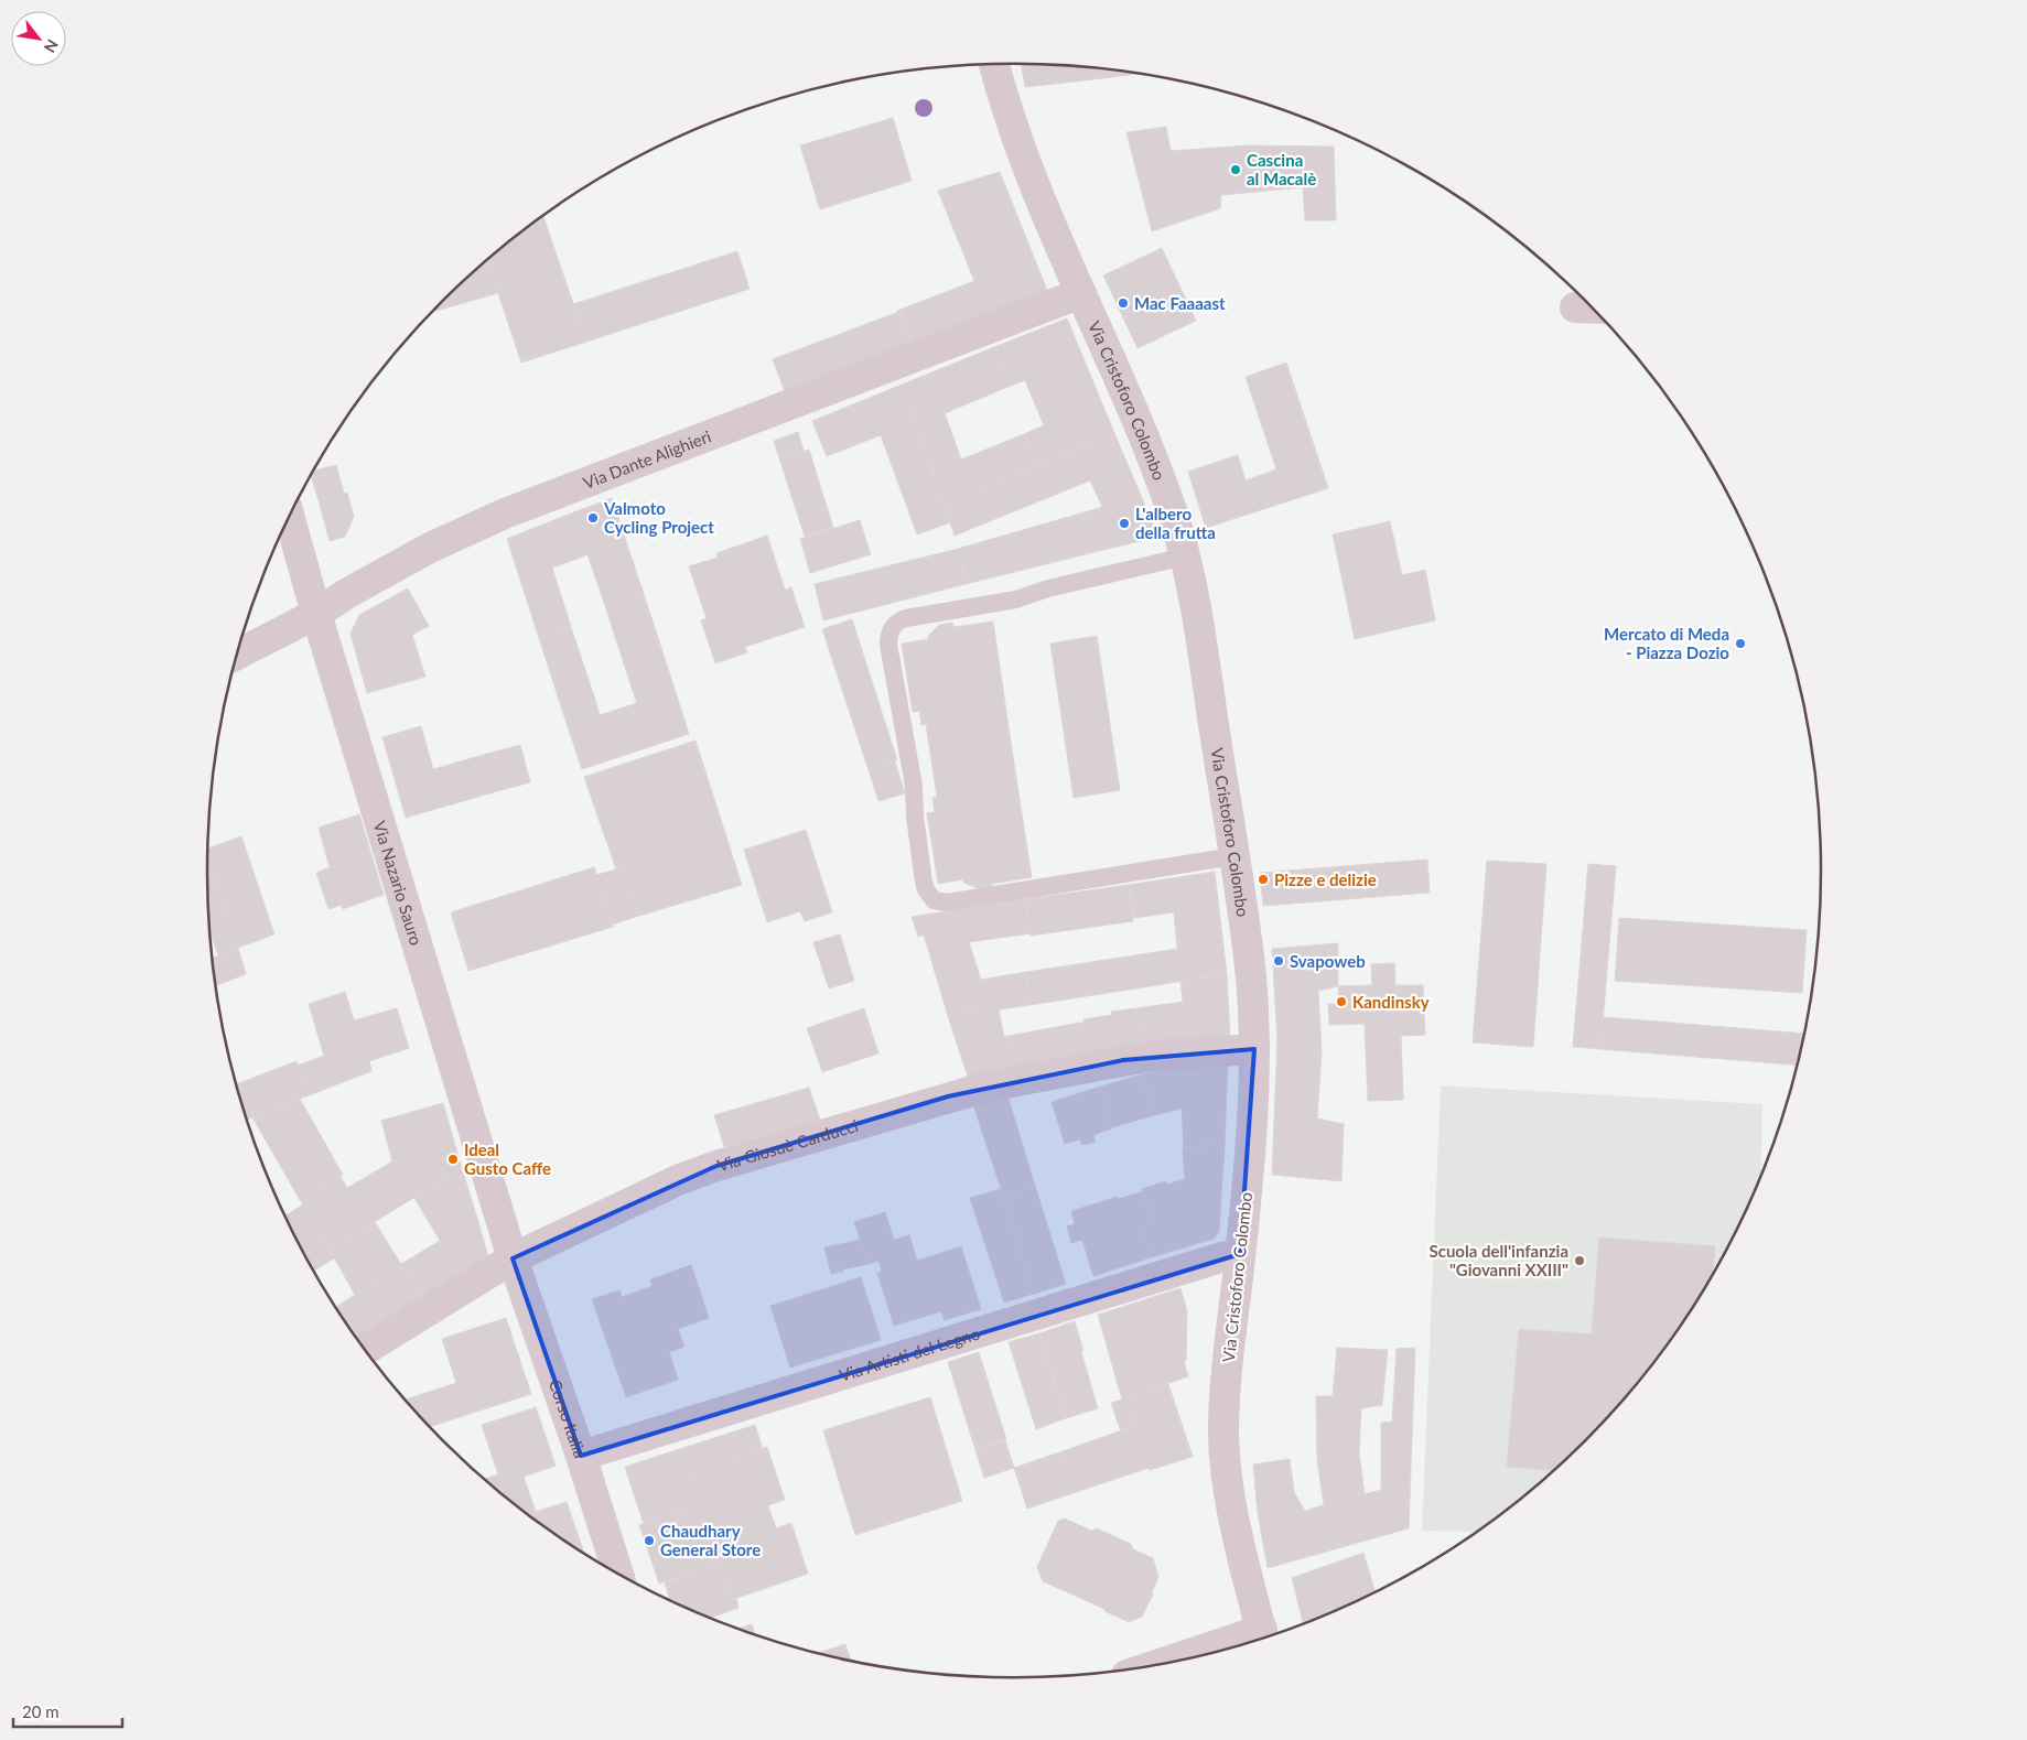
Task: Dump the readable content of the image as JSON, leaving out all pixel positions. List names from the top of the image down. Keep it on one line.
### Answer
{"streets":{"street":["Via Cristoforo Colombo","Via Dante Alighieri","Via Nazario Sauro","Via Giosuè Carducci","Via Artisti del Legno","Corso Italia"]},"crossings":[["Via Cristoforo Colombo","Via Dante Alighieri"],["Via Cristoforo Colombo","Via Giosuè Carducci"],["Via Cristoforo Colombo","Via Artisti del Legno"],["Via Dante Alighieri","Via Nazario Sauro"],["Via Nazario Sauro","Via Giosuè Carducci"],["Via Nazario Sauro","Corso Italia"],["Via Giosuè Carducci","Corso Italia"],["Via Artisti del Legno","Corso Italia"]],"places":["Cascina al Macalè","Mac Faaaast","Valmoto Cycling Project","L'albero della frutta","Mercato di Meda - Piazza Dozio","Pizze e delizie","Svapoweb","Kandinsky","Ideal Gusto Caffe","Scuola dell'infanzia \"Giovanni XXIII\"","Chaudhary General Store"],"scale_bar":"20 m","north":"bottom right"}
